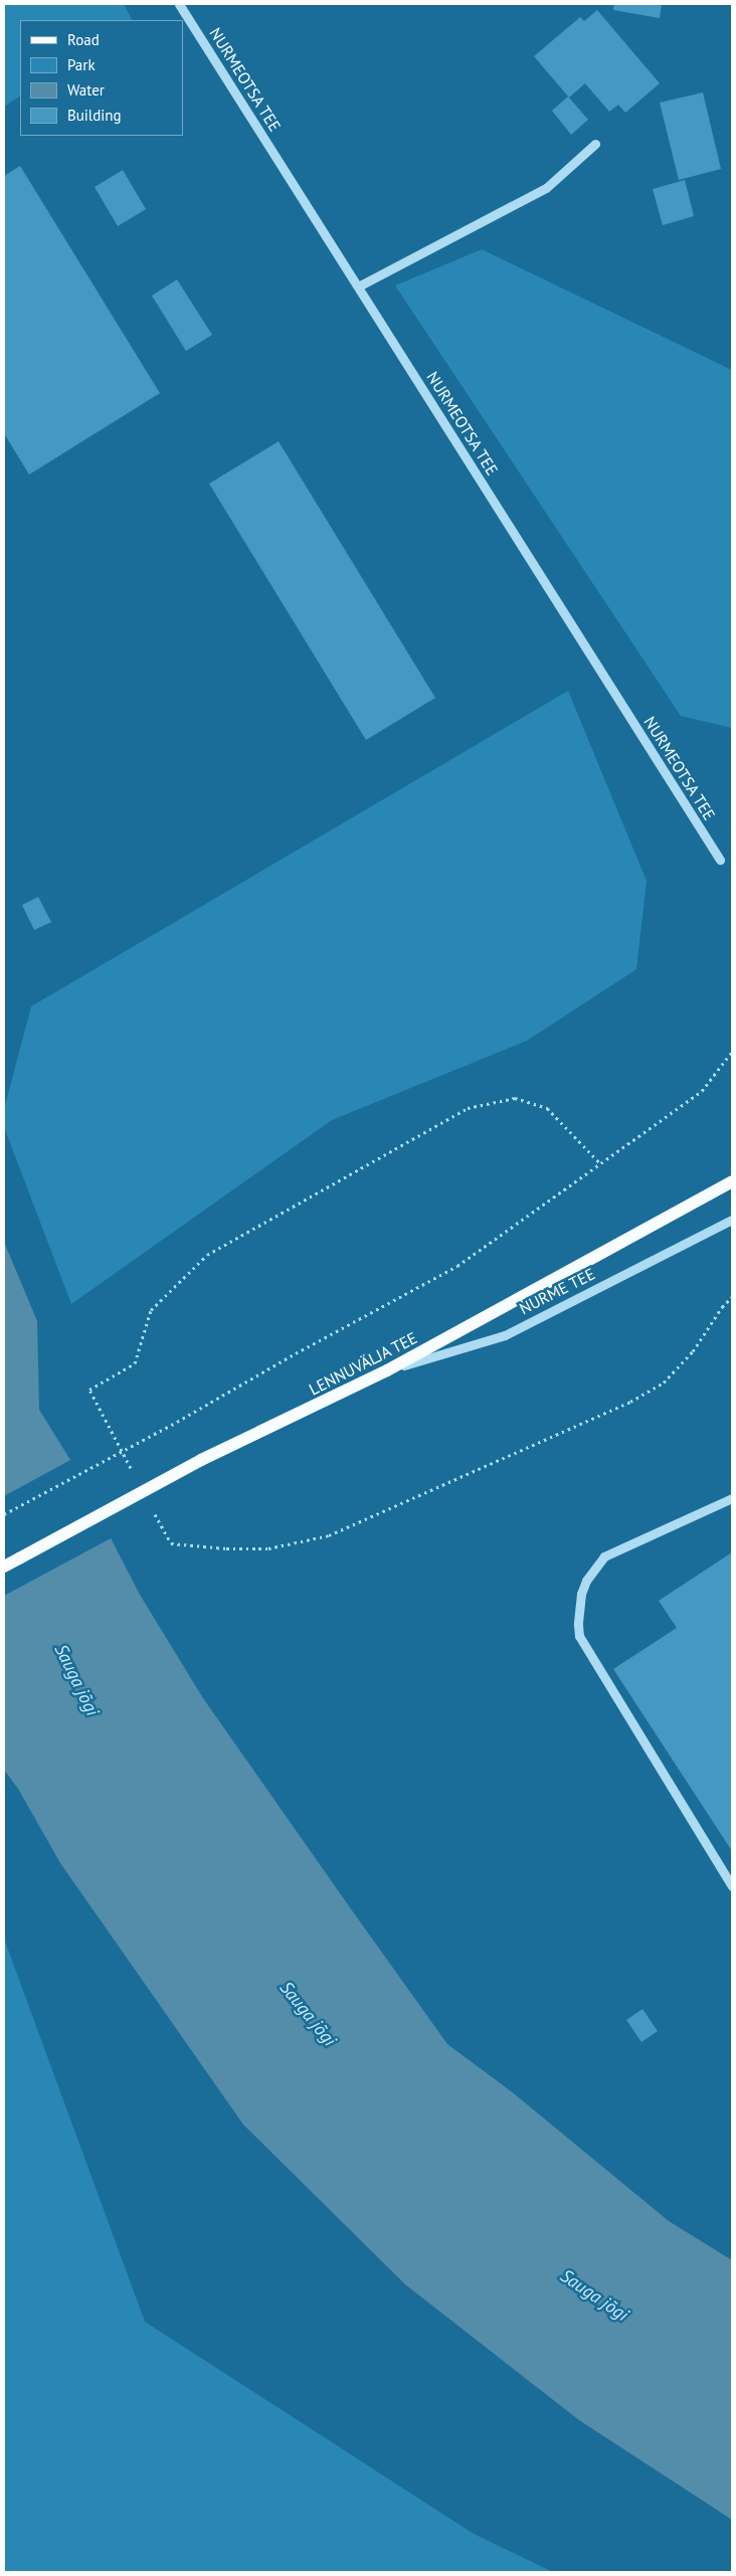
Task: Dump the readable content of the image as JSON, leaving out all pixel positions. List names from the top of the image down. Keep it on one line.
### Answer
{"streets":{"main road":["LENNUVÄLJA TEE"],"street":["NURMEOTSA TEE","NURME TEE"]},"crossings":[["NURME TEE","LENNUVÄLJA TEE"]],"water":["Sauga jõgi"],"legend":["Road","Park","Water","Building"]}
